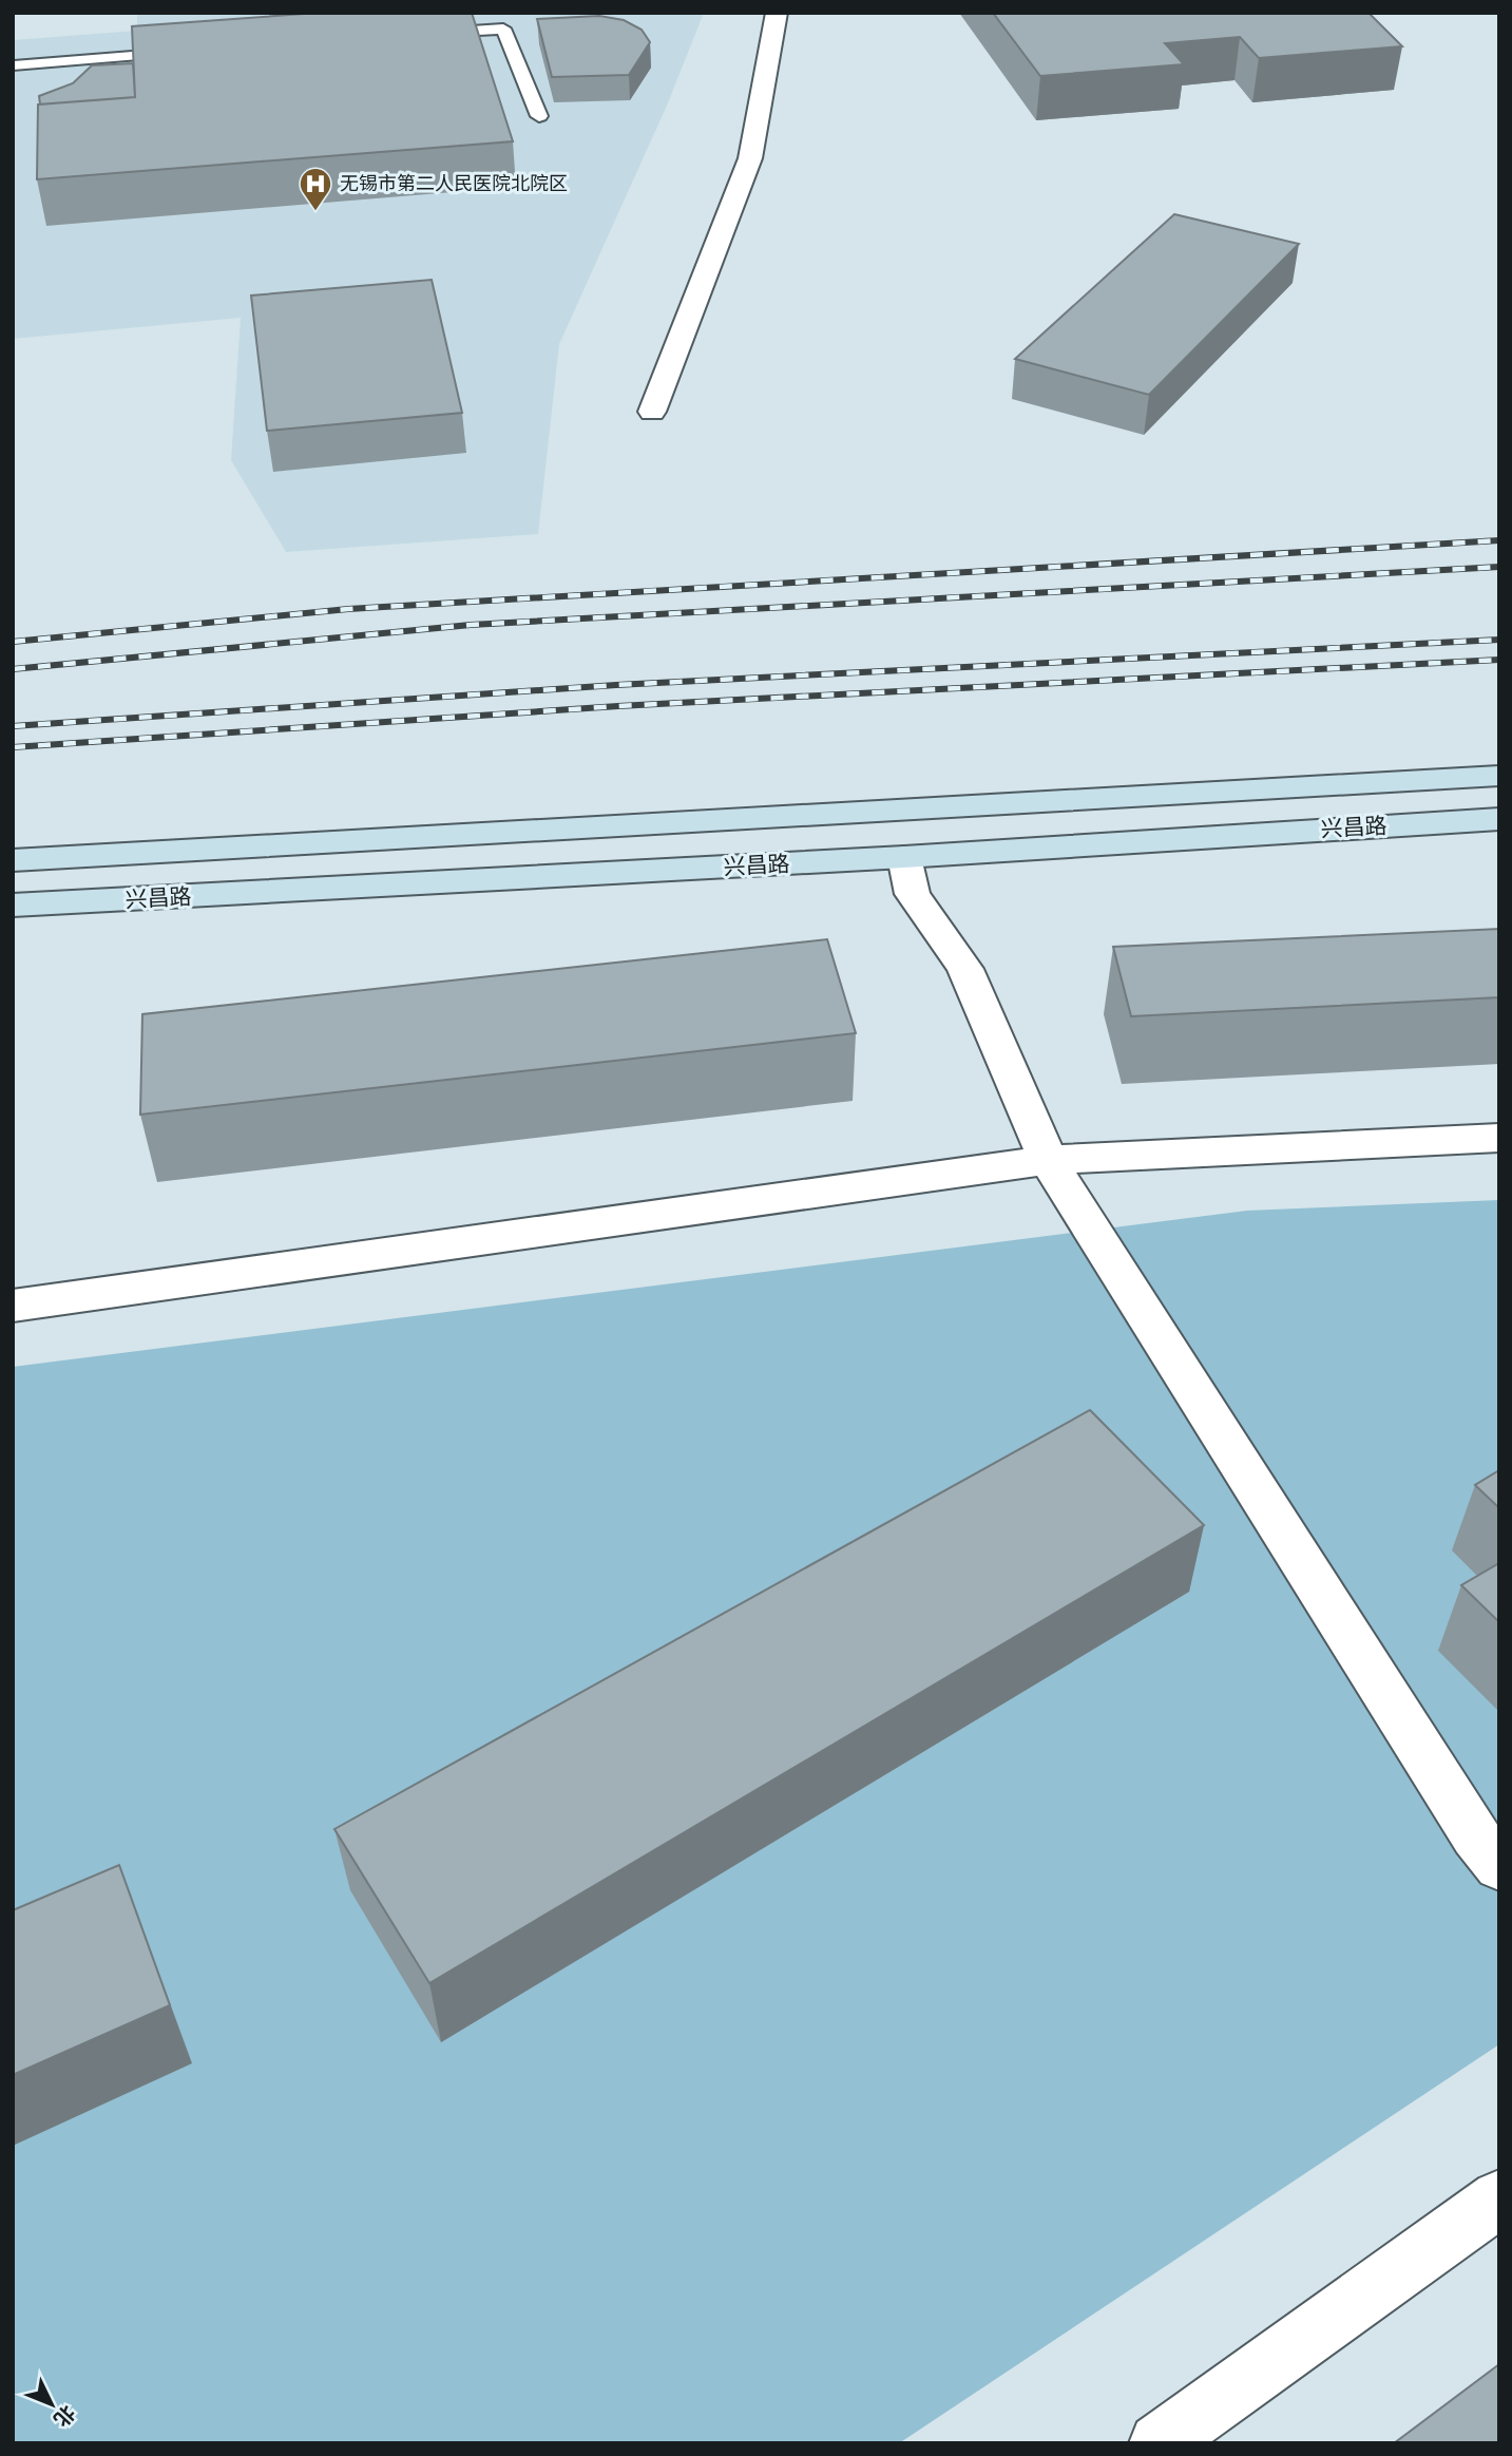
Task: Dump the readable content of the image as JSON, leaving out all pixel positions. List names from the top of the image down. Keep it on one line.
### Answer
{"streets":{"main road":["兴昌路"]},"places":{"hospital":["无锡市第二人民医院北院区"]},"north":"bottom right"}
